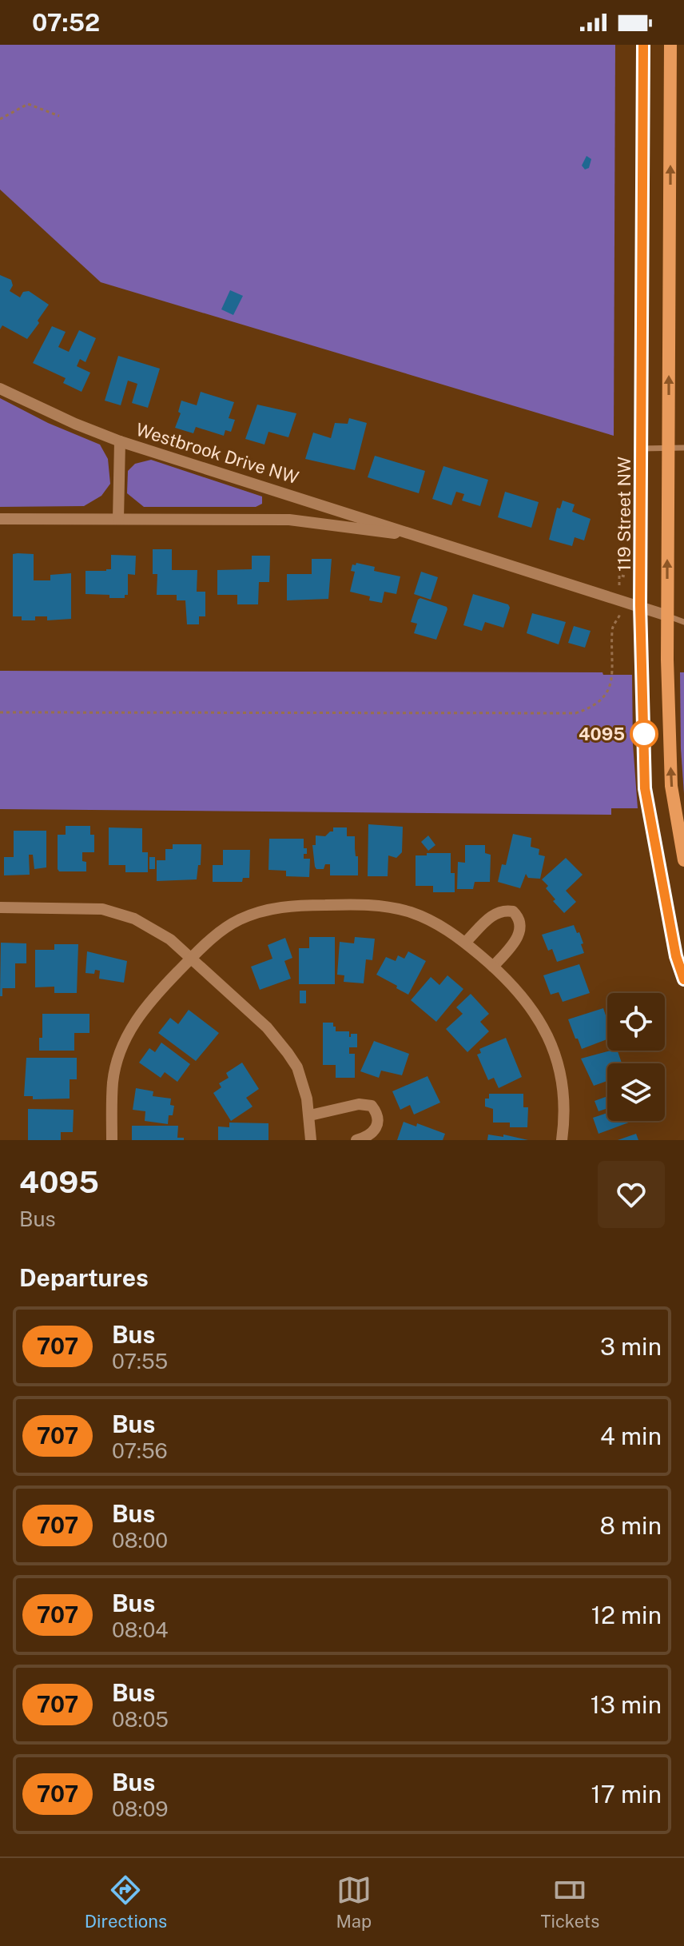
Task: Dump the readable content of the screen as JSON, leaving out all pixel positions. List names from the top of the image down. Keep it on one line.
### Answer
{"streets":{"main road":["119 Street NW"],"street":["Westbrook Drive NW"]},"crossings":[["Westbrook Drive NW","119 Street NW"]],"places":["4095"],"lines":["bus line 707"],"page":{"status":"07:52","heading":[["4095","Bus"],"Departures"],"list":[{"mark":"707","name":"Bus","note":"07:55","value":"3 min"},{"mark":"707","name":"Bus","note":"07:56","value":"4 min"},{"mark":"707","name":"Bus","note":"08:00","value":"8 min"},{"mark":"707","name":"Bus","note":"08:04","value":"12 min"},{"mark":"707","name":"Bus","note":"08:05","value":"13 min"},{"mark":"707","name":"Bus","note":"08:09","value":"17 min"}],"tabs":["Directions","Map","Tickets"]}}
